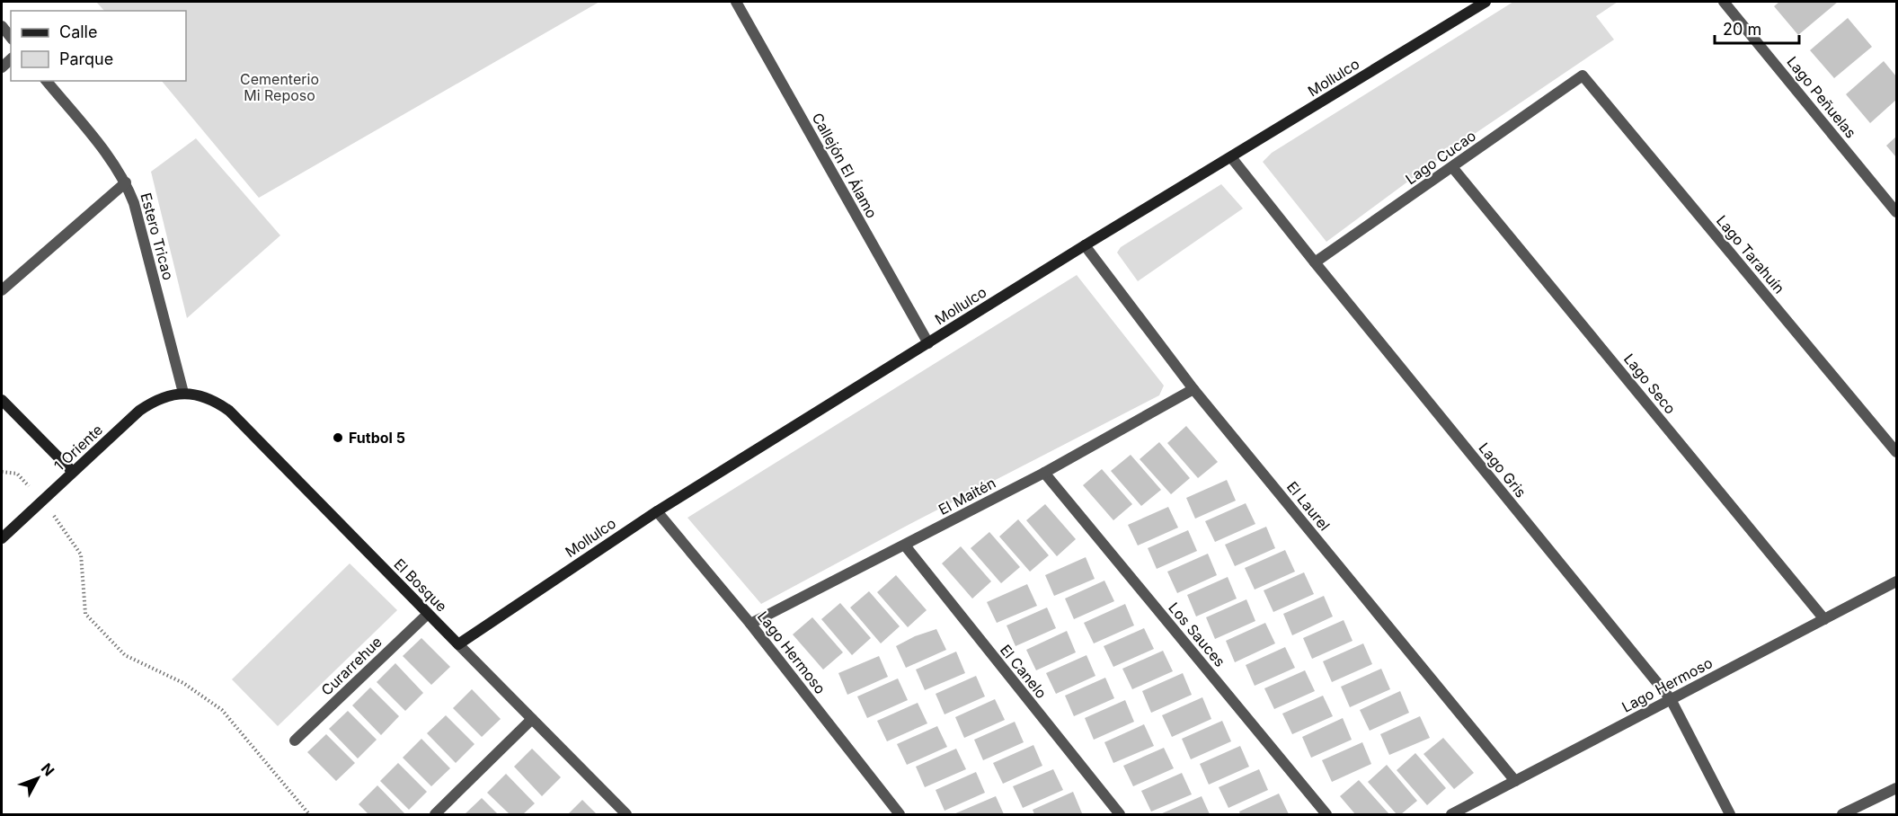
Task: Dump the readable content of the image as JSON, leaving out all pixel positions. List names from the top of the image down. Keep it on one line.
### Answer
{"streets":{"street":["Mollulco","Lago Peñuelas","Lago Cucao","Callejón El Álamo","Estero Tricao","Lago Tarahuín","Lago Seco","1 Oriente","Lago Gris","El Maitén","El Laurel","El Bosque","Los Sauces","Lago Hermoso","Curarrehue","El Canelo"]},"crossings":[["Mollulco","Callejón El Álamo"],["Mollulco","Lago Gris"],["Mollulco","El Laurel"],["Mollulco","El Bosque"],["Mollulco","Lago Hermoso"],["Lago Cucao","Lago Tarahuín"],["Lago Cucao","Lago Seco"],["Lago Cucao","Lago Gris"],["Estero Tricao","1 Oriente"],["Estero Tricao","El Bosque"],["Lago Seco","Lago Hermoso"],["1 Oriente","El Bosque"],["Lago Gris","Lago Hermoso"],["El Maitén","El Laurel"],["El Maitén","Los Sauces"],["El Maitén","Lago Hermoso"],["El Maitén","El Canelo"],["El Laurel","Lago Hermoso"],["El Bosque","Curarrehue"]],"parks":["Cementerio Mi Reposo"],"places":["Futbol 5"],"legend":["Calle","Parque"],"scale_bar":"20 m","north":"top right"}
